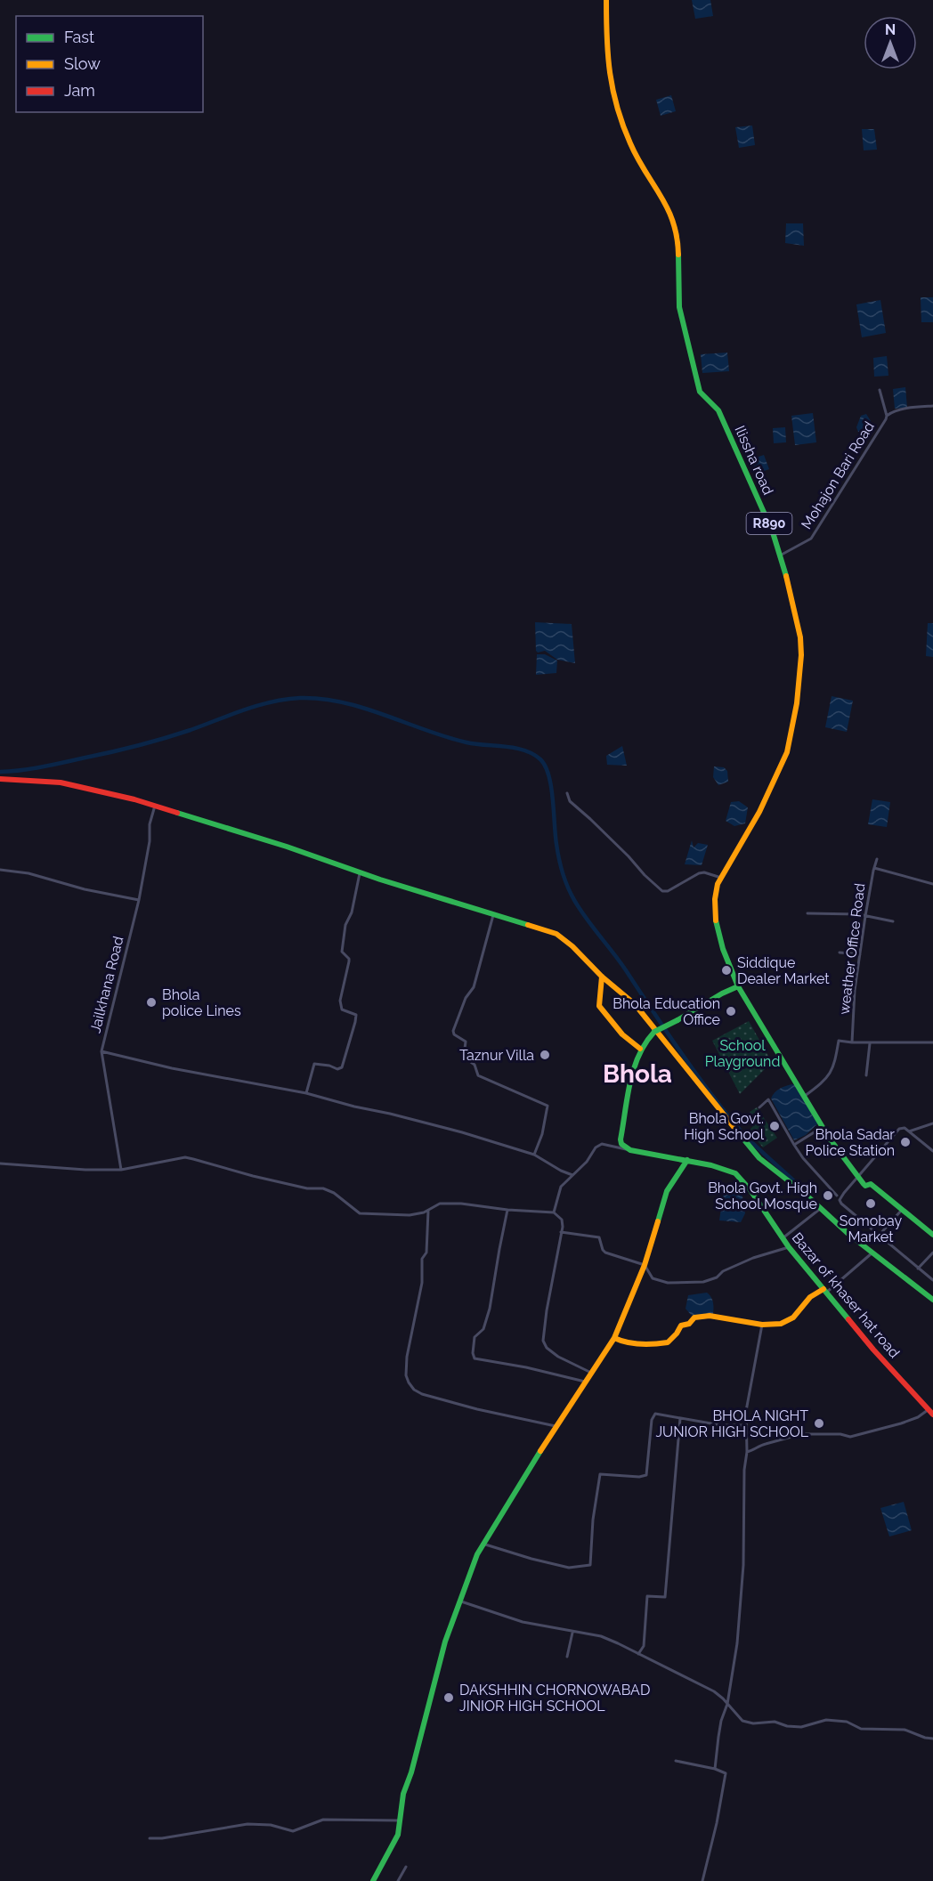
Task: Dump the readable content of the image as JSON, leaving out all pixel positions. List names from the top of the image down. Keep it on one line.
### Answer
{"streets":{"street":["Ilissha road","Mohajon Bari Road","R890","weather Office Road","Jailkhana Road","Bazar of khaser hat road"]},"crossings":[["Ilissha road","Mohajon Bari Road"]],"districts":["Bhola"],"parks":["School Playground"],"places":["Siddique Dealer Market","Bhola police Lines","Bhola Education Office","Taznur Villa","Bhola Govt. High School","Bhola Sadar Police Station","Bhola Govt. High School Mosque","Somobay Market","BHOLA NIGHT JUNIOR HIGH SCHOOL","DAKSHHIN CHORNOWABAD JINIOR HIGH SCHOOL"],"legend":["Fast","Slow","Jam"],"north":"top"}
